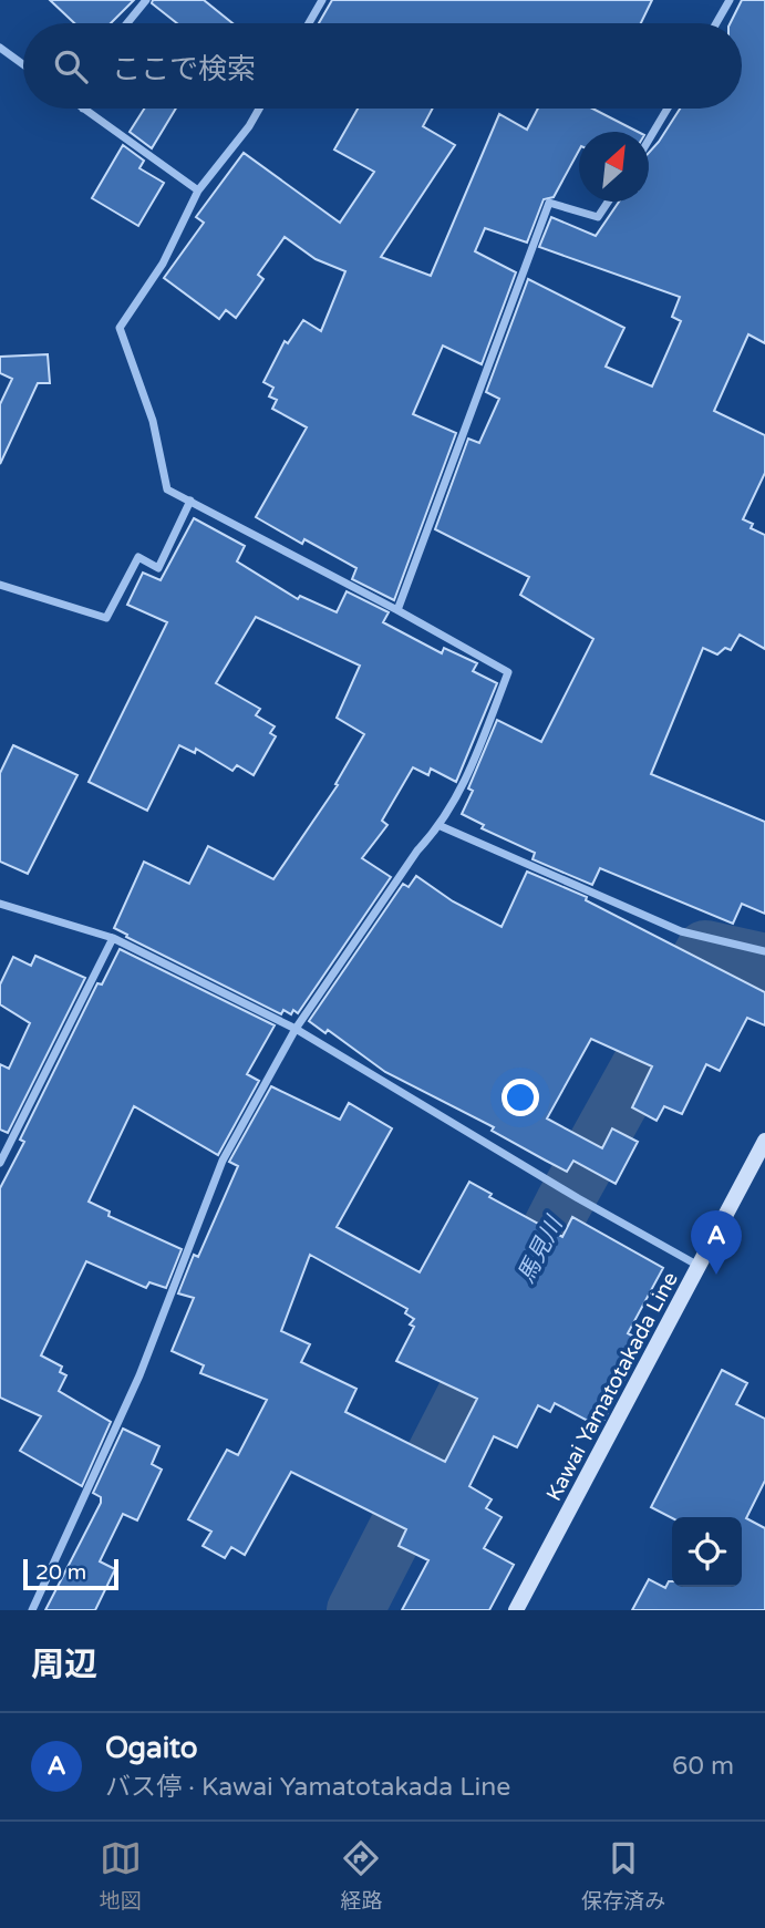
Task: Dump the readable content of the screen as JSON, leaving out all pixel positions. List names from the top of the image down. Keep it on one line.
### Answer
{"streets":{"main road":["Kawai Yamatotakada Line"]},"water":["馬見川"],"scale_bar":"20 m","north":"top right","page":{"search":"ここで検索","pins":"A","scale":"20 m","heading":"周辺","list":[{"mark":"A","name":"Ogaito","note":"バス停 · Kawai Yamatotakada Line","value":"60 m"}],"nav":["地図","経路","保存済み"]}}
